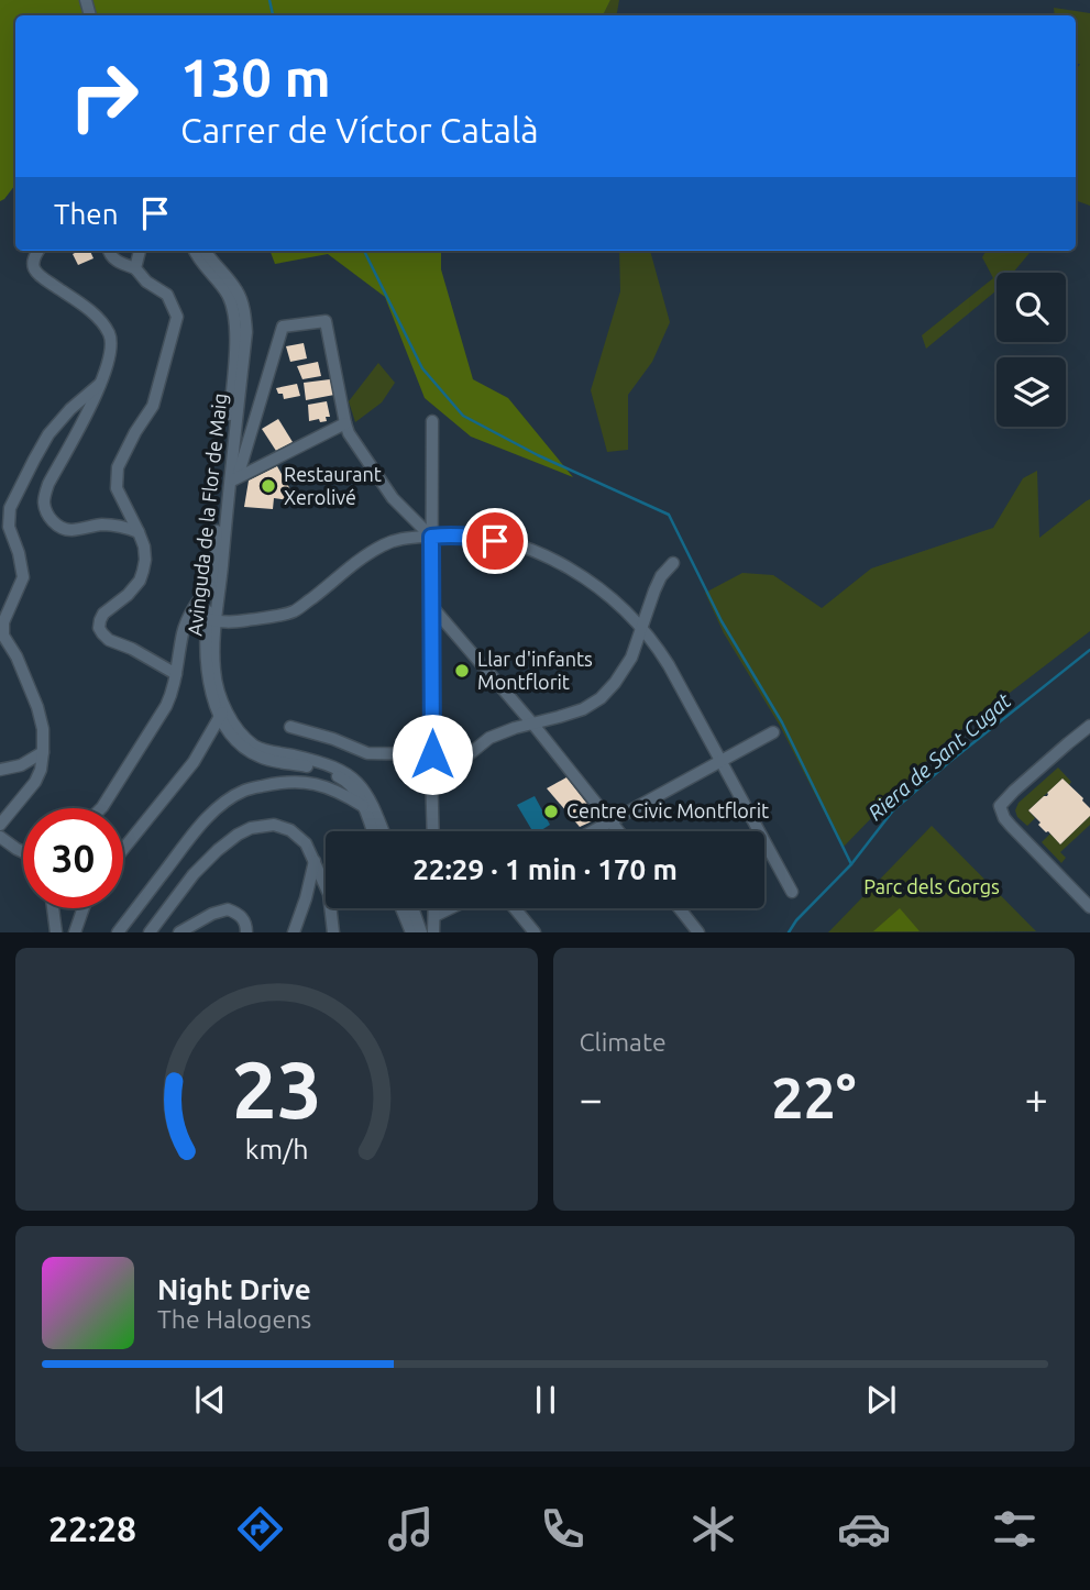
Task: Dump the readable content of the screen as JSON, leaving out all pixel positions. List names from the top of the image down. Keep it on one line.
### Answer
{"streets":{"street":["Avinguda de la Flor de Maig"]},"water":["Riera de Sant Cugat"],"parks":["Parc dels Gorgs"],"places":["Restaurant Xerolivé","Llar d'infants Montflorit","Centre Civic Montflorit"],"page":{"turn":["130 m","Carrer de Víctor Català"],"then":"Then","limit":"30","trip":"22:29 · 1 min · 170 m","tile":"Climate","heat":["−","22°","+"],"song":["Night Drive","The Halogens"],"tabs":"22:28","gauge":["23","km/h"]}}
